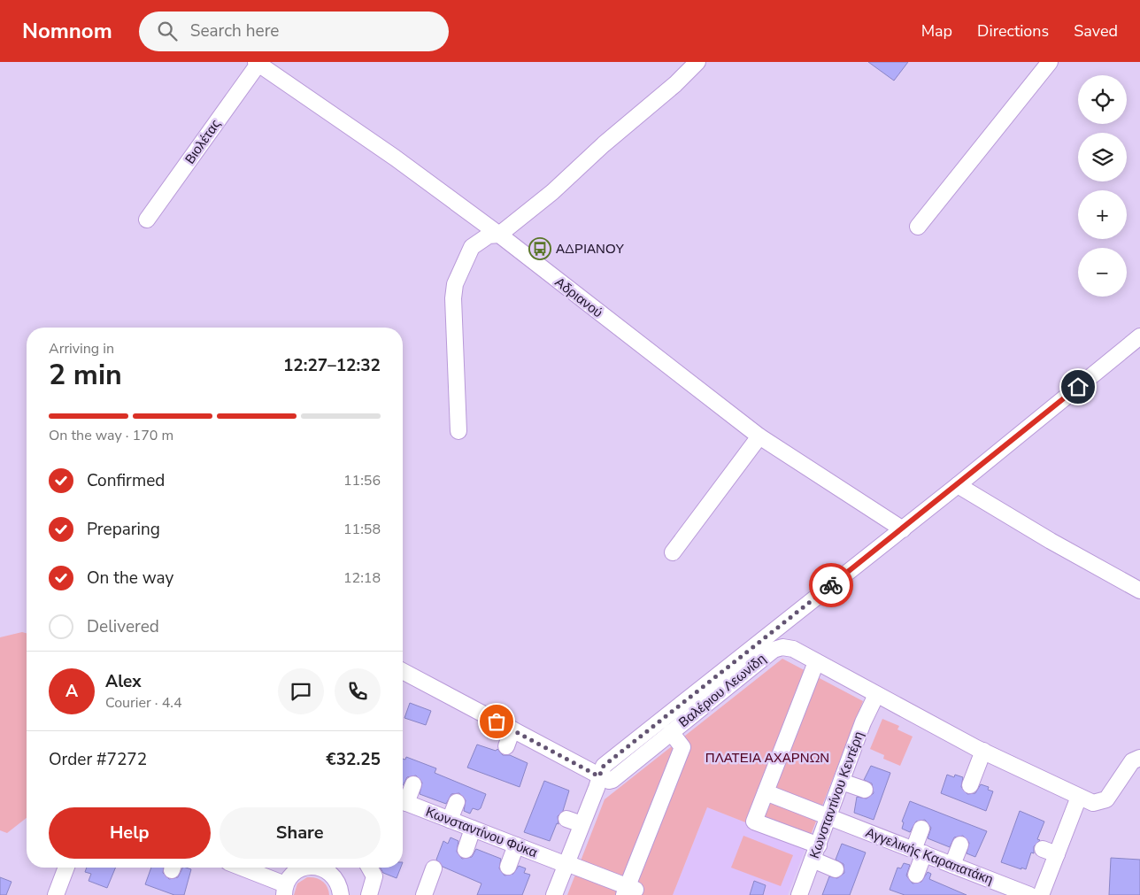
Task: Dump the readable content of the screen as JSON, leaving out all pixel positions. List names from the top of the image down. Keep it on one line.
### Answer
{"streets":{"street":["Βιολέτας","Αδριανού","Βαλέριου Λεωνίδη","Κωνσταντίνου Κεντέρη","Κωνσταντίνου Φύκα","Αγγελικής Καραπατάκη"]},"crossings":[["Βιολέτας","Αδριανού"],["Βαλέριου Λεωνίδη","Κωνσταντίνου Κεντέρη"],["Κωνσταντίνου Κεντέρη","Αγγελικής Καραπατάκη"]],"parks":["ΠΛΑΤΕΙΑ ΑΧΑΡΝΩΝ"],"places":{"bus stop":["ΑΔΡΙΑΝΟΥ"]},"page":{"header":"Nomnom","search":"Search here","nav":["Map","Directions","Saved"],"map_buttons":["+","−"],"heading":["2 min","Arriving in","12:27–12:32"],"panel":["Alex","Courier · 4.4","Order #7272","€32.25"],"bar":"On the way · 170 m","list":[["Confirmed","11:56"],["Preparing","11:58"],["On the way","12:18"],"Delivered"],"round":"A","buttons":["Help","Share"]}}
